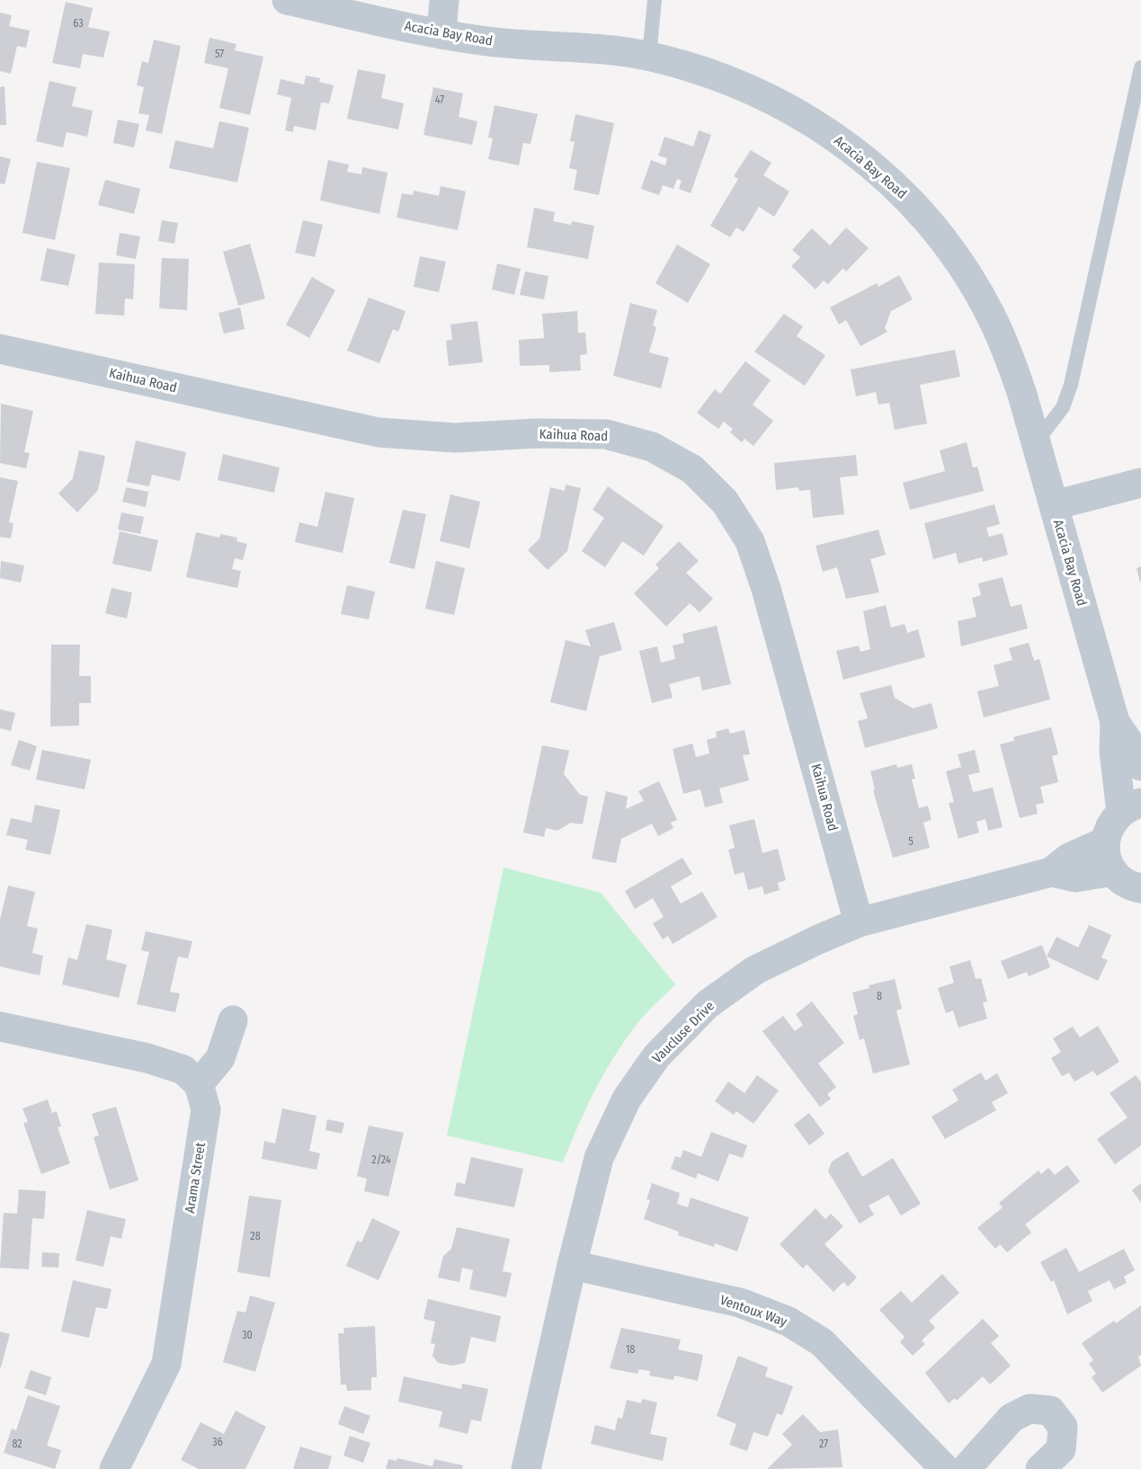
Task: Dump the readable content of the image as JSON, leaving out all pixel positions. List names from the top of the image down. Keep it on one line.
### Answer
{"streets":{"street":["Acacia Bay Road","Kaihua Road","Vaucluse Drive","Arama Street","Ventoux Way"]},"crossings":[["Acacia Bay Road","Vaucluse Drive"],["Kaihua Road","Vaucluse Drive"],["Vaucluse Drive","Ventoux Way"]],"house_numbers":["63","57","47","5","8","2/24","28","30","18","36","82","27"]}
